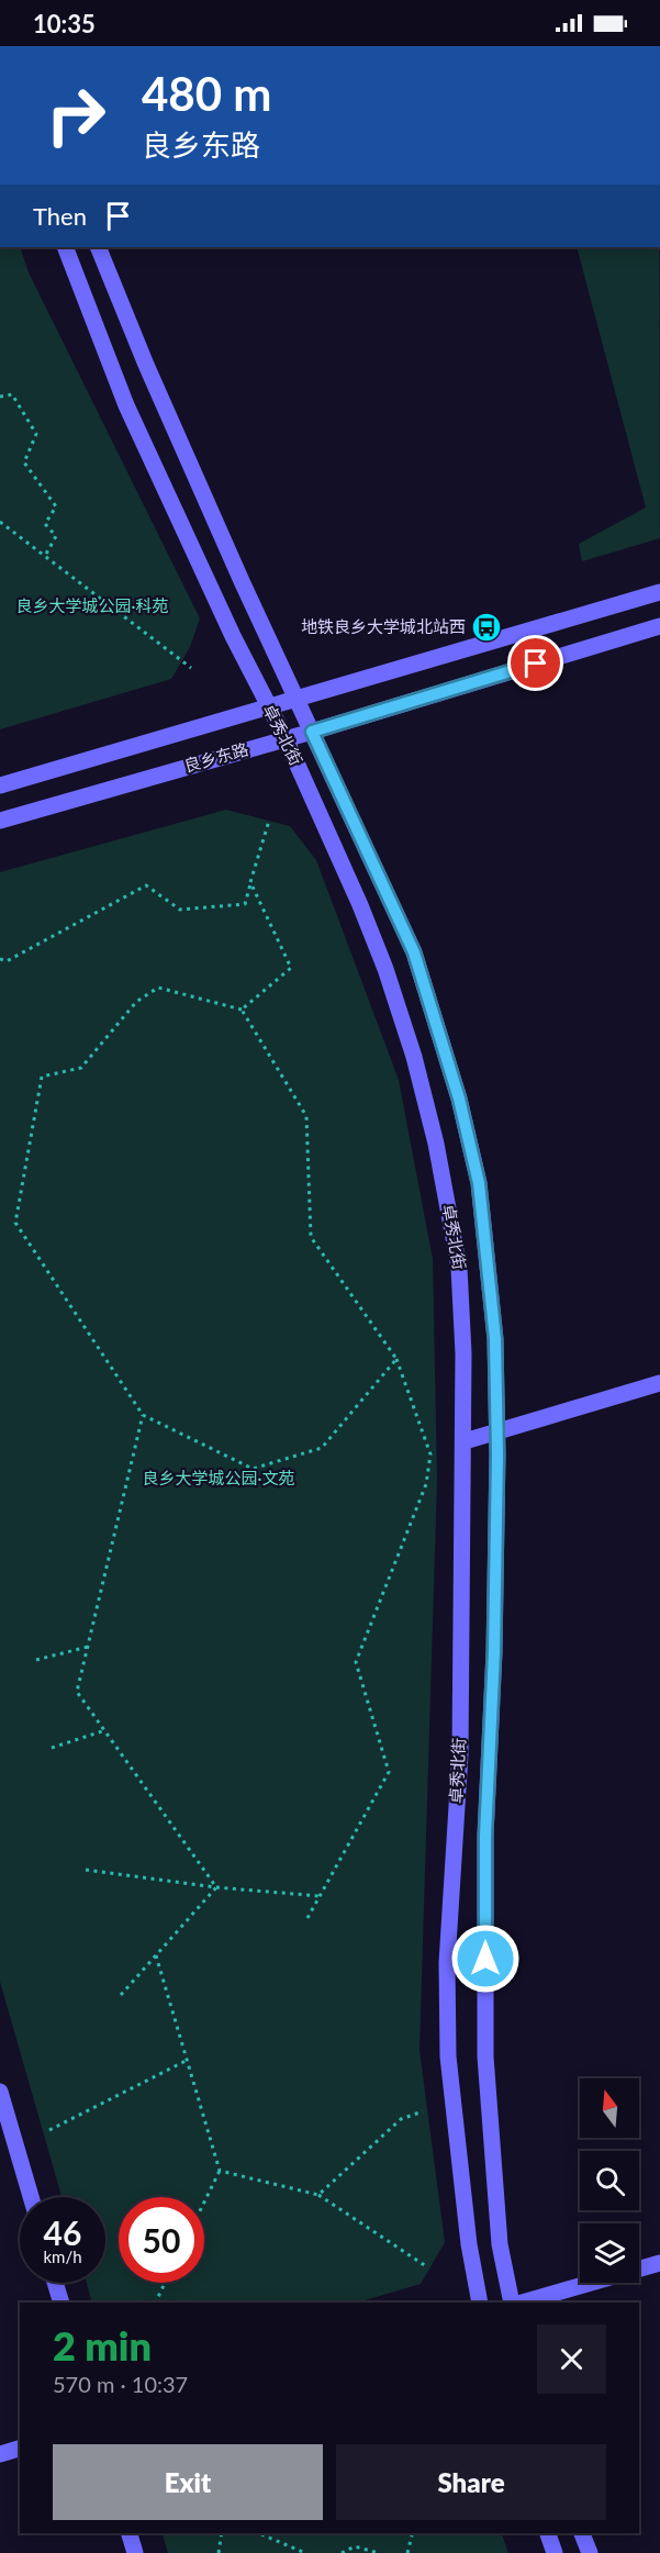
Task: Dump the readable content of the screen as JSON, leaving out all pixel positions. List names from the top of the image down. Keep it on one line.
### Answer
{"streets":{"main road":["卓秀北街","良乡东路"]},"crossings":[["卓秀北街","良乡东路"]],"parks":["良乡大学城公园·科苑","良乡大学城公园·文苑"],"places":{"bus stop":["地铁良乡大学城北站西"]},"north":"top","page":{"status":"10:35","turn":["480 m","良乡东路"],"then":"Then","speed":"46 km/h","limit":"50","heading":["2 min","570 m · 10:37"],"buttons":["Exit","Share"]}}
